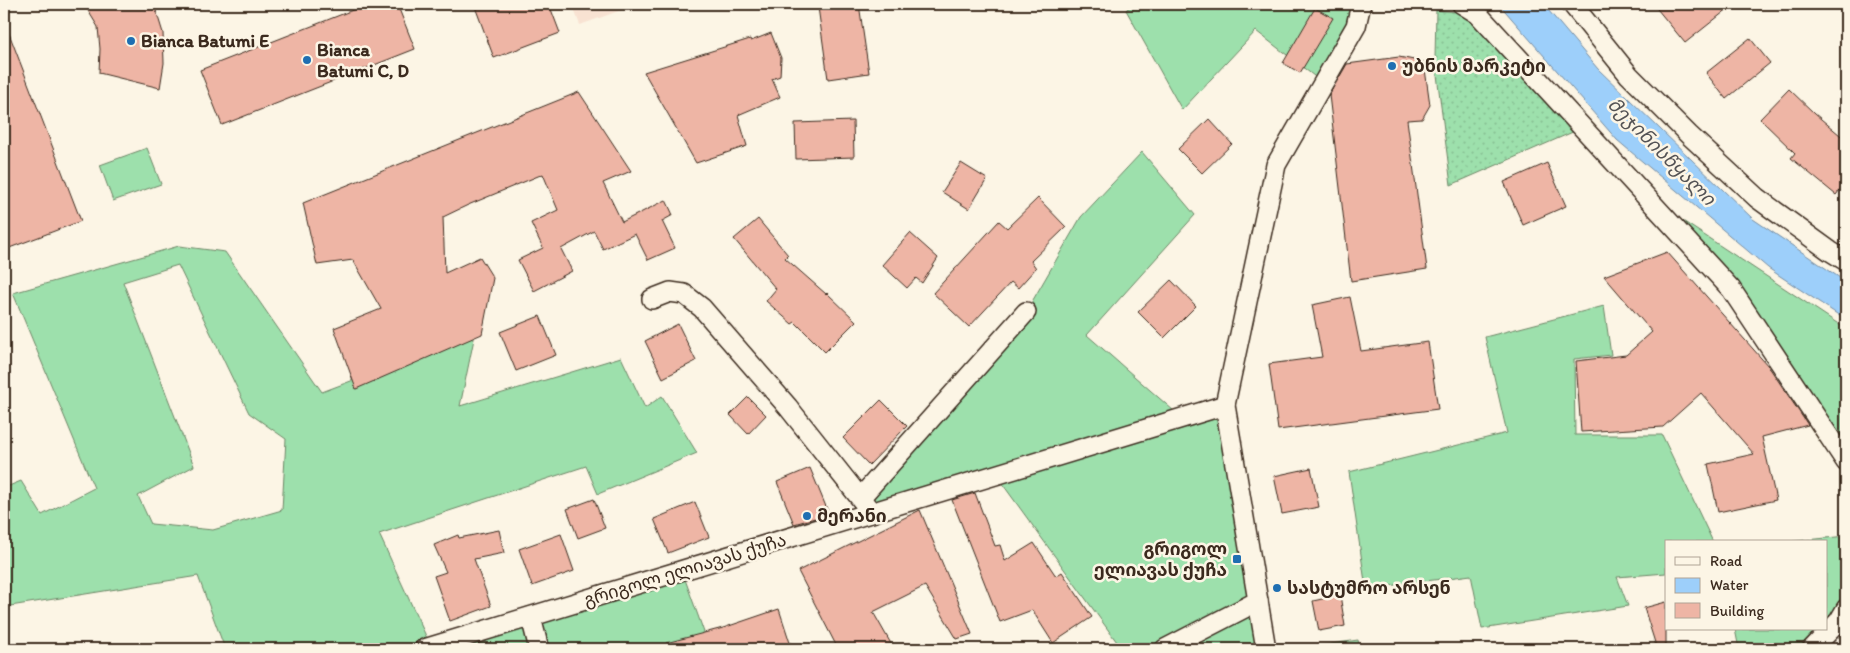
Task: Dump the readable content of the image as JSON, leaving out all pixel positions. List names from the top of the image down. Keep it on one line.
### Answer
{"streets":{"street":["გრიგოლ ელიავას ქუჩა"]},"water":["მეჯინისწყალი"],"places":{"other":["Bianca Batumi E","Bianca Batumi C, D","უბნის მარკეტი","მერანი","სასტუმრო არსენ"],"transit":["გრიგოლ ელიავას ქუჩა"]},"legend":["Road","Water","Building"]}
